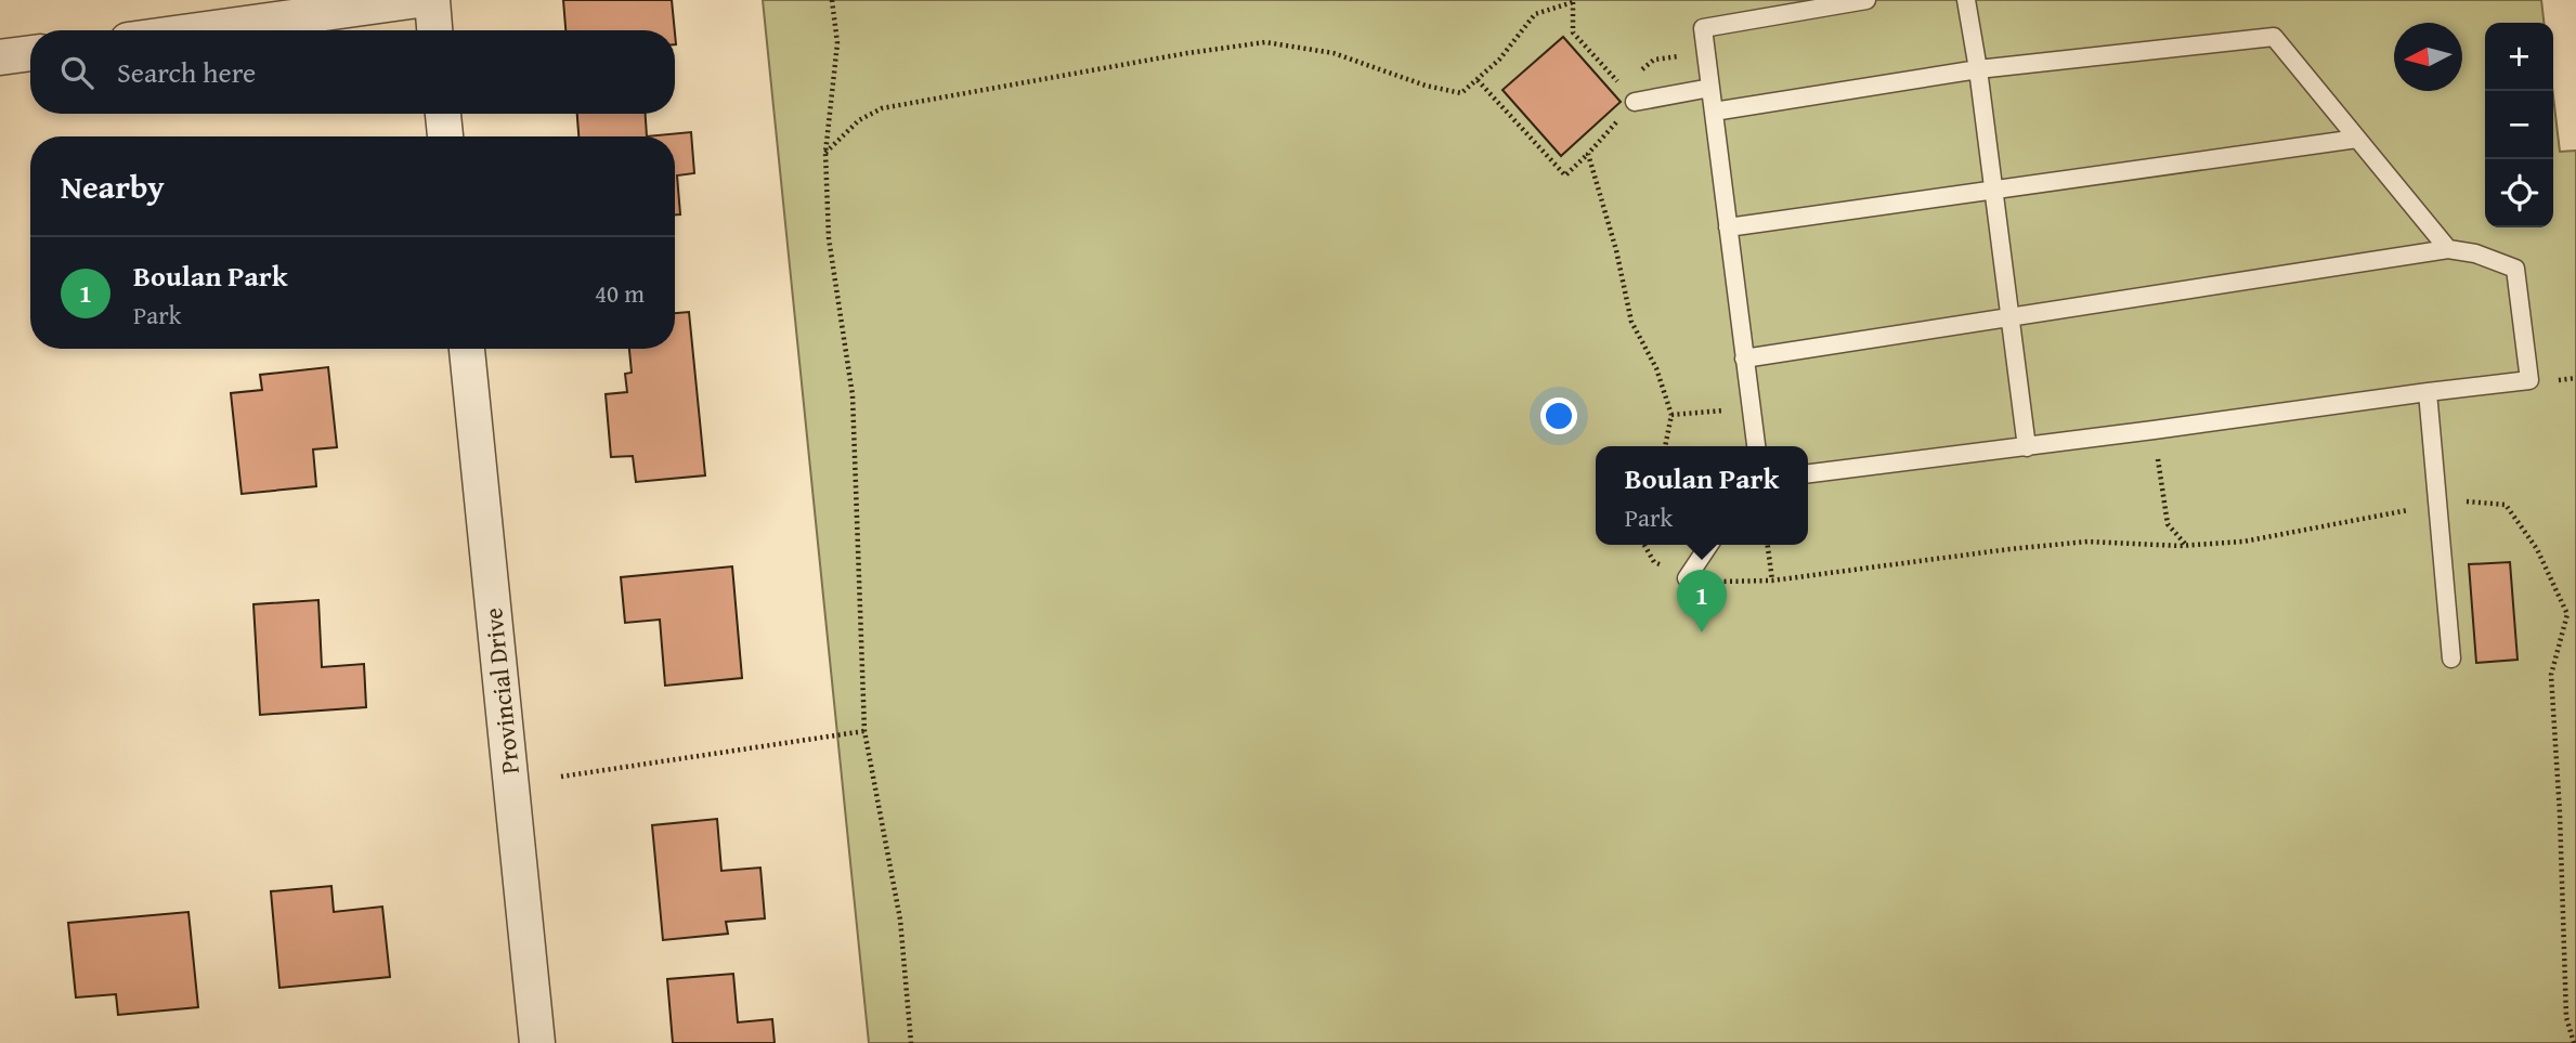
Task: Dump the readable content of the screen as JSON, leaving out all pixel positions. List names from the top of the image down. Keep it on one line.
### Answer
{"streets":{"street":["Provincial Drive"]},"north":"left","page":{"map_buttons":["+","−"],"search":"Search here","heading":"Nearby","list":[{"mark":"1","name":"Boulan Park","note":"Park","value":"40 m"}],"popup":["Boulan Park","Park"],"pins":"1"}}
